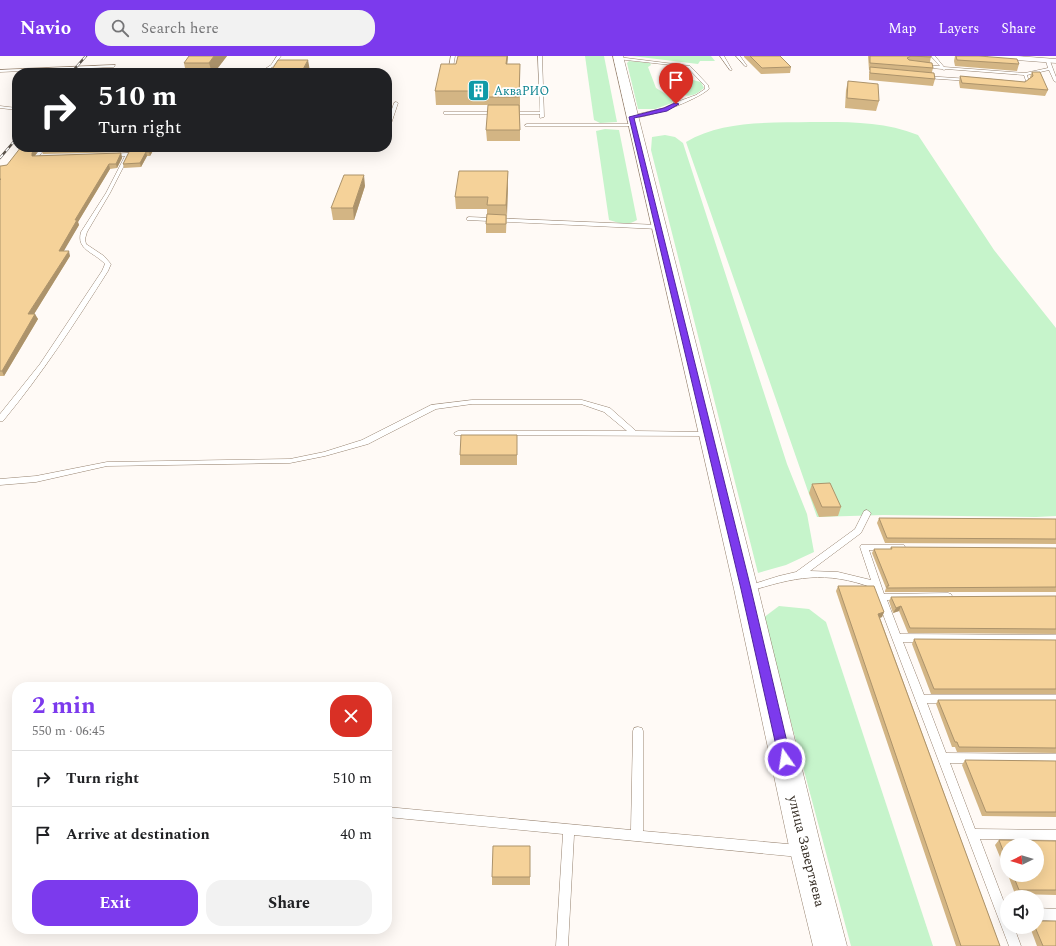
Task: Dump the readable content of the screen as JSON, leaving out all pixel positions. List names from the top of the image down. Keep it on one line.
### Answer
{"streets":{"main road":["улица Завертяева"]},"places":{"building":["АкваРИО"]},"north":"left","page":{"header":"Navio","search":"Search here","nav":["Map","Layers","Share"],"turn":["510 m","Turn right"],"heading":["2 min","550 m · 06:45"],"list":[{"name":"Turn right","value":"510 m"},{"name":"Arrive at destination","value":"40 m"}],"buttons":["Exit","Share"]}}
